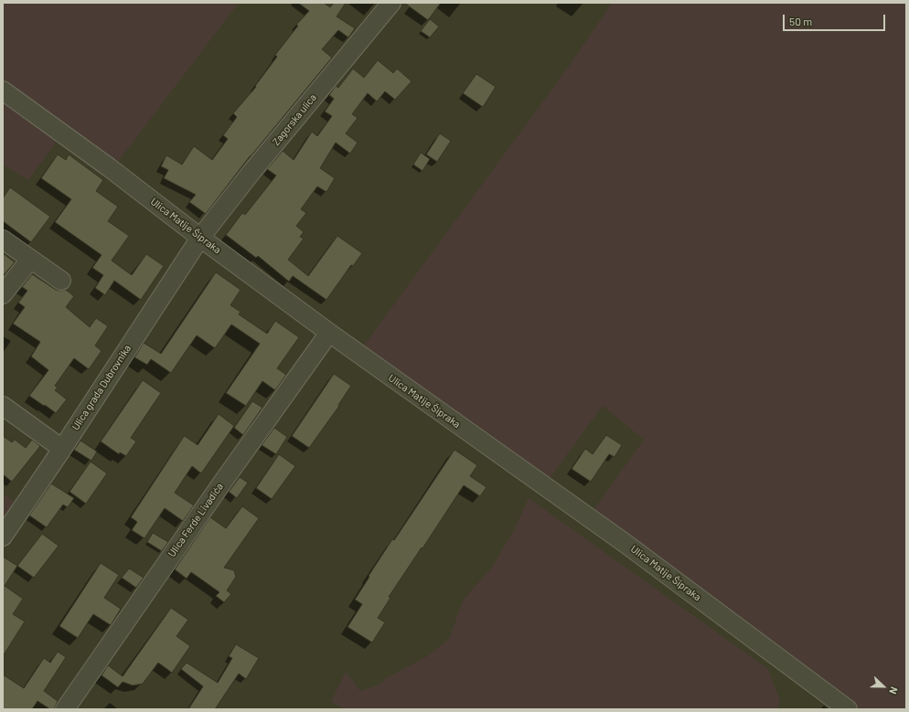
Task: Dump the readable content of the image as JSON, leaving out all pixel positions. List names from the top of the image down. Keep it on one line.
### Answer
{"streets":{"street":["Zagorska ulica","Ulica Matije Šipraka","Ulica grada Dubrovnika","Ulica Ferde Livadića"]},"crossings":[["Zagorska ulica","Ulica Matije Šipraka"],["Zagorska ulica","Ulica grada Dubrovnika"],["Ulica Matije Šipraka","Ulica grada Dubrovnika"],["Ulica Matije Šipraka","Ulica Ferde Livadića"]],"scale_bar":"50 m","north":"right"}
